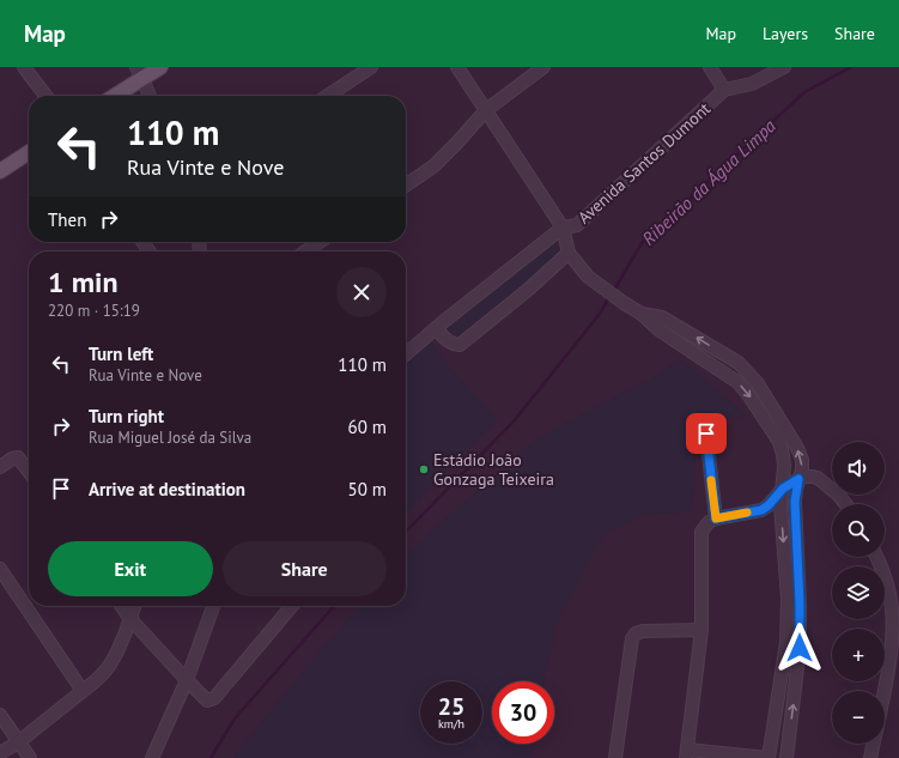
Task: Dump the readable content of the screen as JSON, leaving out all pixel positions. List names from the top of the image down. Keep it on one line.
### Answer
{"streets":{"street":["Avenida Santos Dumont"]},"water":["Ribeirão da Água Limpa"],"places":["Estádio João Gonzaga Teixeira"],"page":{"header":"Map","nav":["Map","Layers","Share"],"turn":["110 m","Rua Vinte e Nove"],"then":"Then","heading":["1 min","220 m · 15:19"],"list":[{"name":"Turn left","note":"Rua Vinte e Nove","value":"110 m"},{"name":"Turn right","note":"Rua Miguel José da Silva","value":"60 m"},{"name":"Arrive at destination","value":"50 m"}],"map_buttons":["+","−"],"buttons":["Exit","Share"],"speed":"25 km/h","limit":"30"}}
